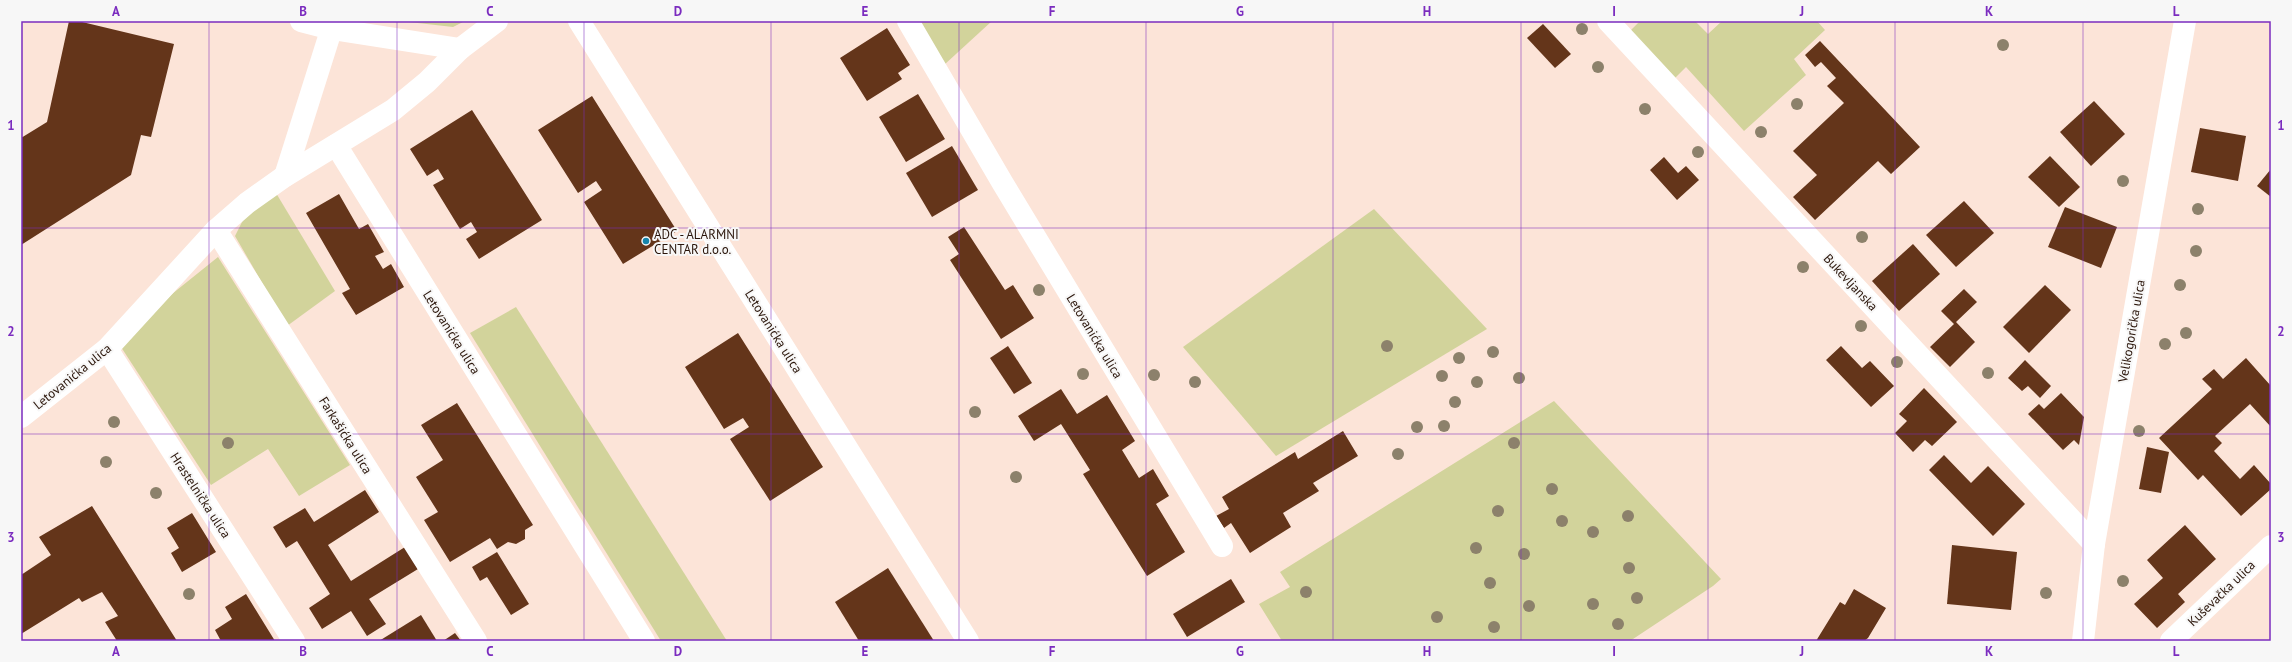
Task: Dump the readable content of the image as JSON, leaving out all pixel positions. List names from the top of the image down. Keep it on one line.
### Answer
{"streets":{"street":["Bukevljanska","Letovanićka ulica","Velikogorička ulica","Farkašićka ulica","Hrastelnička ulica","Kuševačka ulica"]},"crossings":[["Bukevljanska","Velikogorička ulica"],["Letovanićka ulica","Farkašićka ulica"],["Letovanićka ulica","Hrastelnička ulica"]],"places":["ADC - ALARMNI CENTAR d.o.o."],"grid":{"columns":["A","B","C","D","E","F","G","H","I","J","K","L"],"rows":["1","2","3"]}}
